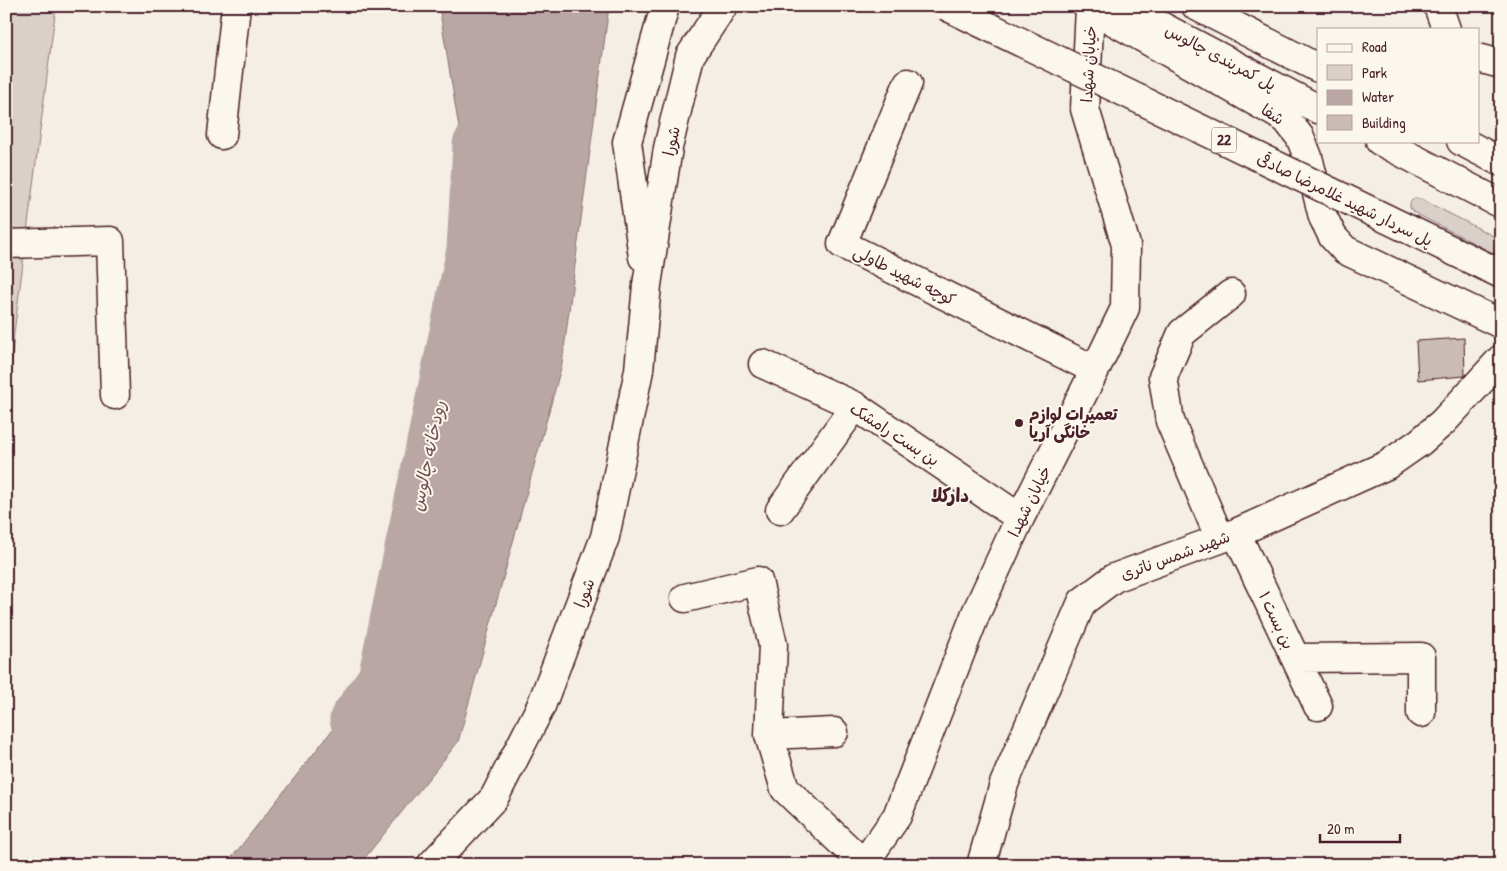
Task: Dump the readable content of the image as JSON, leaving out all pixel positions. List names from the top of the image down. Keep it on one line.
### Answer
{"streets":{"main road":["پل کمربندی چالوس","خیابان شهدا","شفا","22","شورا","پل سردار شهید غلامرضا صادقی","کوچه شهید طاولی","بن بست رامشک","شهید شمس ناتری","بن بست ۱"]},"crossings":[["خیابان شهدا","شفا"],["خیابان شهدا","کوچه شهید طاولی"],["خیابان شهدا","بن بست رامشک"],["شهید شمس ناتری","بن بست ۱"]],"districts":["دارکلا"],"water":["رودخانه چالوس"],"places":["تعمیرات لوازم خانگی آریا"],"legend":["Road","Park","Water","Building"],"scale_bar":"20 m"}
